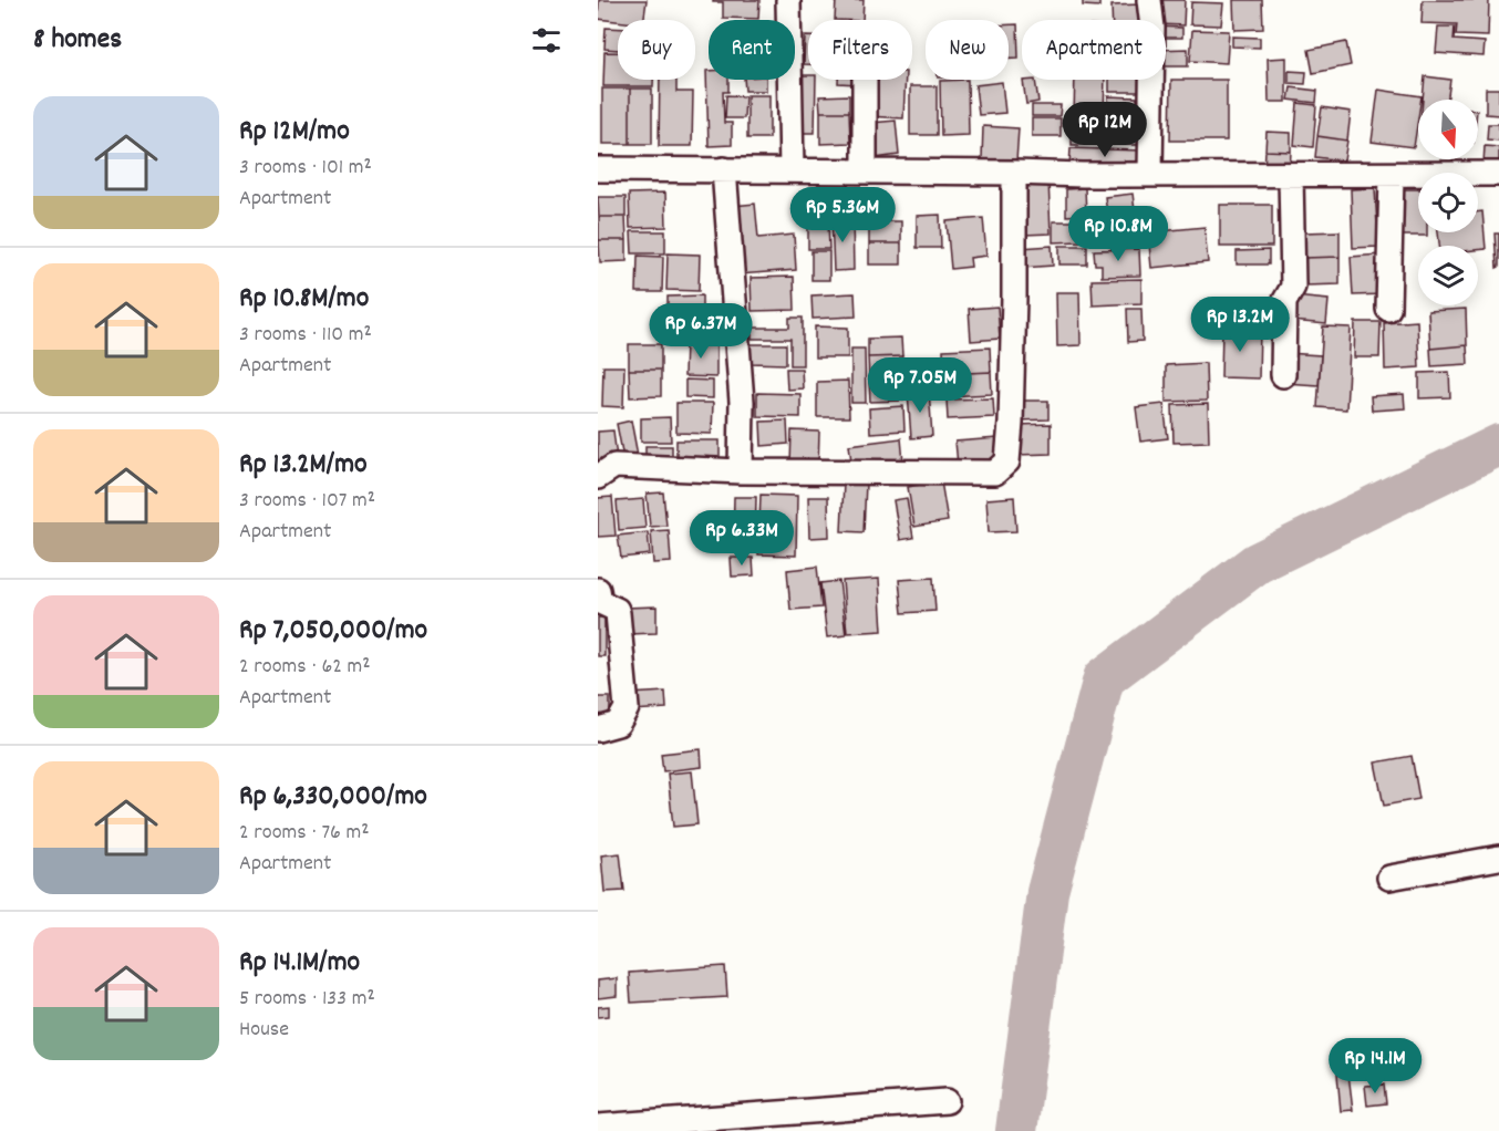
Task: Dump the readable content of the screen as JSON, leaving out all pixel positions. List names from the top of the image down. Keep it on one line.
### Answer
{"north":"bottom","page":{"heading":"8 homes","chip":["Buy","Rent","Filters","New","Apartment"],"list":[{"name":"Rp 12M/mo","note":"3 rooms · 101 m² · Apartment"},{"name":"Rp 10.8M/mo","note":"3 rooms · 110 m² · Apartment"},{"name":"Rp 13.2M/mo","note":"3 rooms · 107 m² · Apartment"},{"name":"Rp 7,050,000/mo","note":"2 rooms · 62 m² · Apartment"},{"name":"Rp 6,330,000/mo","note":"2 rooms · 76 m² · Apartment"},{"name":"Rp 14.1M/mo","note":"5 rooms · 133 m² · House"}],"price":["Rp 12M","Rp 5.36M","Rp 10.8M","Rp 13.2M","Rp 6.37M","Rp 7.05M","Rp 6.33M","Rp 14.1M"]}}
